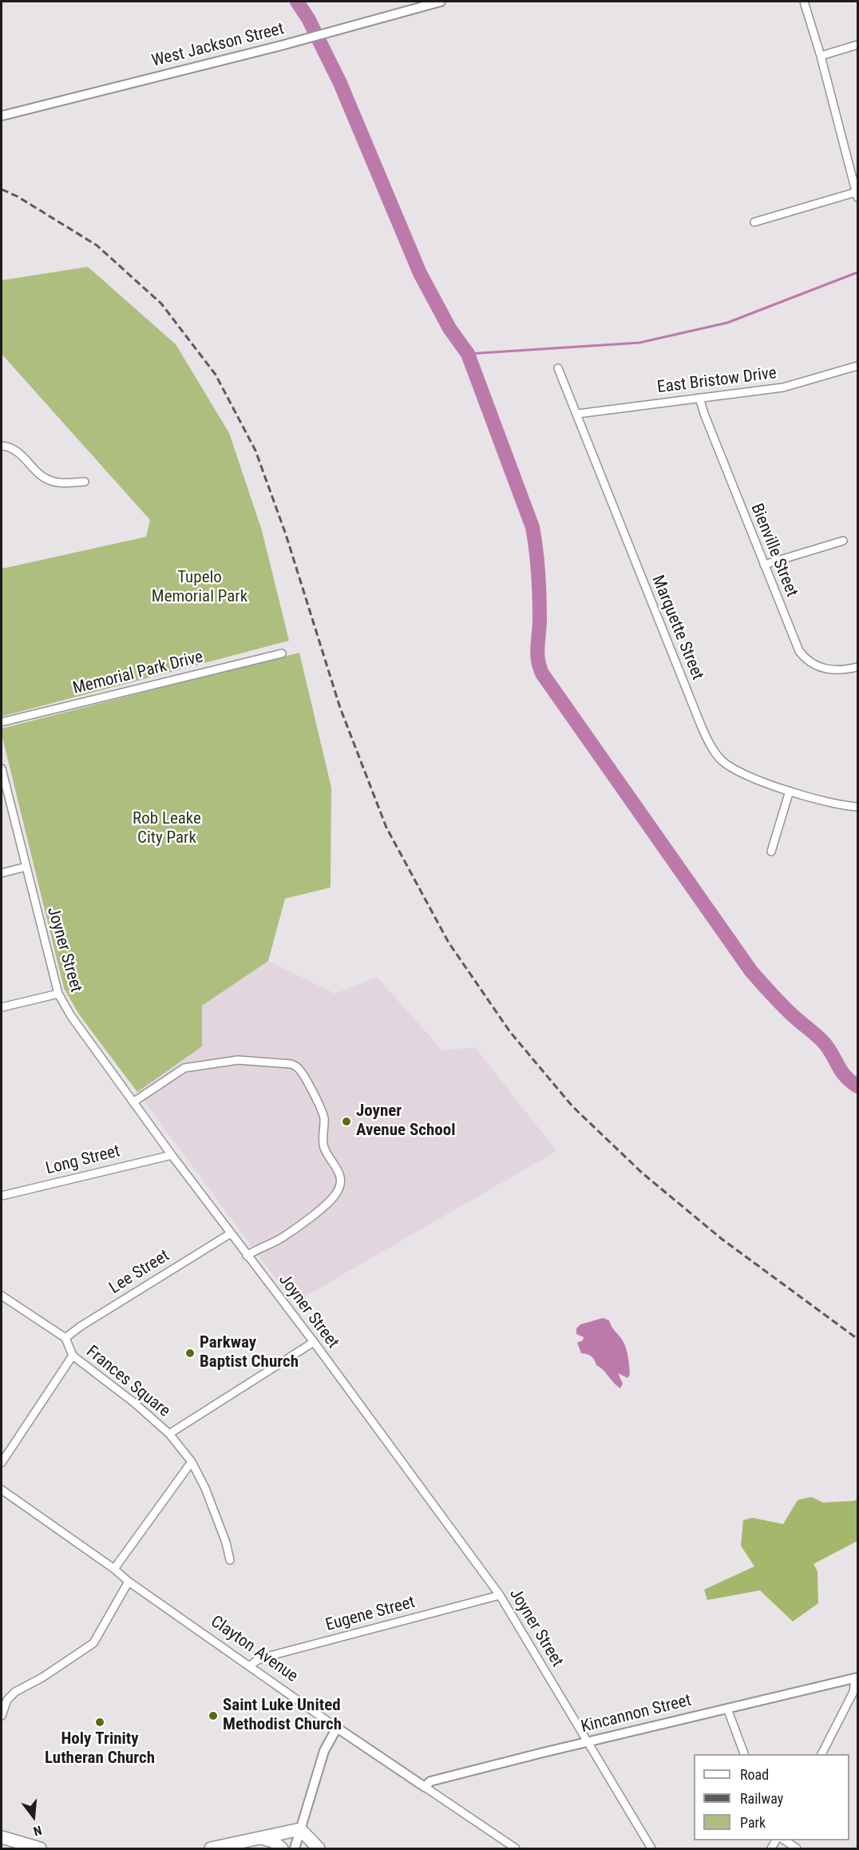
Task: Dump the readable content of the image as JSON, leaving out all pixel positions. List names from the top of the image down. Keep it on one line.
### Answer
{"streets":{"street":["West Jackson Street","East Bristow Drive","Bienville Street","Marquette Street","Memorial Park Drive","Joyner Street","Long Street","Lee Street","Frances Square","Eugene Street","Clayton Avenue","Kincannon Street"]},"crossings":[["East Bristow Drive","Bienville Street"],["East Bristow Drive","Marquette Street"],["Joyner Street","Long Street"],["Joyner Street","Lee Street"],["Joyner Street","Eugene Street"],["Joyner Street","Kincannon Street"],["Eugene Street","Clayton Avenue"],["Clayton Avenue","Kincannon Street"]],"parks":["Tupelo Memorial Park","Rob Leake City Park"],"places":["Joyner Avenue School","Parkway Baptist Church","Saint Luke United Methodist Church","Holy Trinity Lutheran Church"],"legend":["Road","Railway","Park"],"north":"bottom"}
